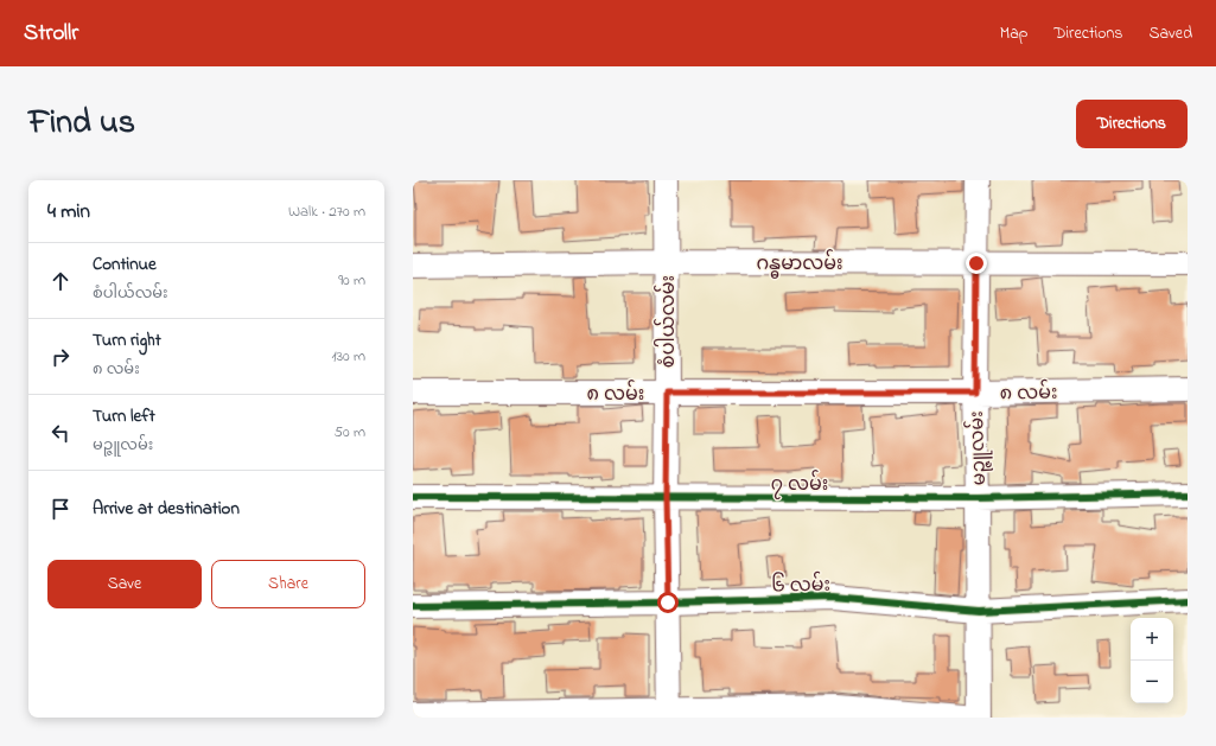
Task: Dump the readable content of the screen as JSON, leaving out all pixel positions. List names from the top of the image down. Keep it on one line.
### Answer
{"streets":{"street":["ဂန္ဓမာလမ်း","စံပါယ်လမ်း","၈ လမ်း","မဉ္ဇူလမ်း","၇ လမ်း","၆ လမ်း"]},"crossings":[["ဂန္ဓမာလမ်း","စံပါယ်လမ်း"],["ဂန္ဓမာလမ်း","မဉ္ဇူလမ်း"],["စံပါယ်လမ်း","၈ လမ်း"],["စံပါယ်လမ်း","၇ လမ်း"],["စံပါယ်လမ်း","၆ လမ်း"],["၈ လမ်း","မဉ္ဇူလမ်း"],["မဉ္ဇူလမ်း","၇ လမ်း"],["မဉ္ဇူလမ်း","၆ လမ်း"]],"page":{"header":"Strollr","nav":["Map","Directions","Saved"],"title":"Find us","buttons":["Directions",["Save","Share"]],"heading":["4 min","Walk · 270 m"],"list":[["Continue","စံပါယ်လမ်း","90 m"],["Turn right","၈ လမ်း","130 m"],["Turn left","မဉ္ဇူလမ်း","50 m"],"Arrive at destination"],"map_buttons":["+","−"]}}
